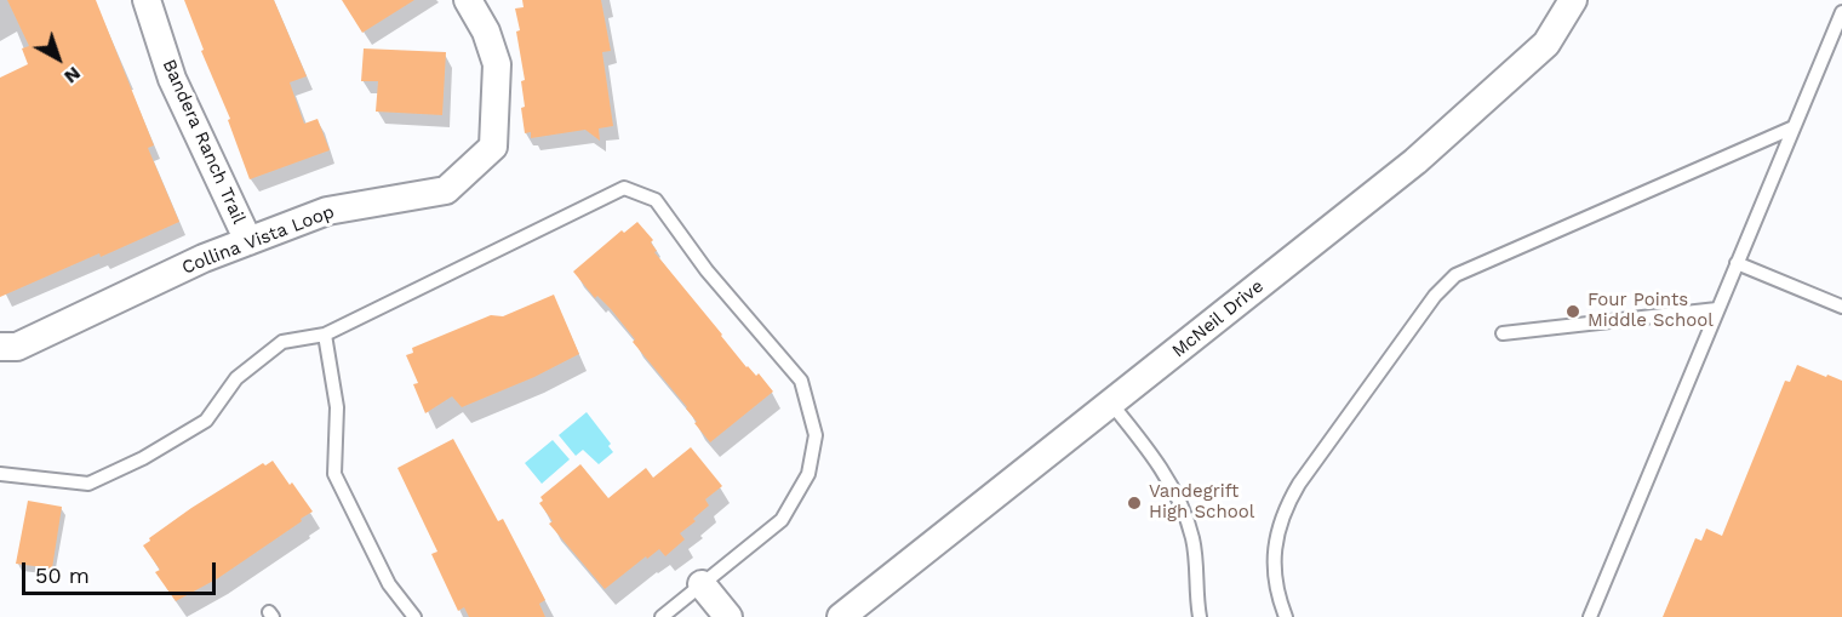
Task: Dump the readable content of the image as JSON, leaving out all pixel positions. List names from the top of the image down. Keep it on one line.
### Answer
{"streets":{"street":["Bandera Ranch Trail","Collina Vista Loop","McNeil Drive"]},"crossings":[["Bandera Ranch Trail","Collina Vista Loop"]],"places":["Four Points Middle School","Vandegrift High School"],"scale_bar":"50 m","north":"bottom right"}
